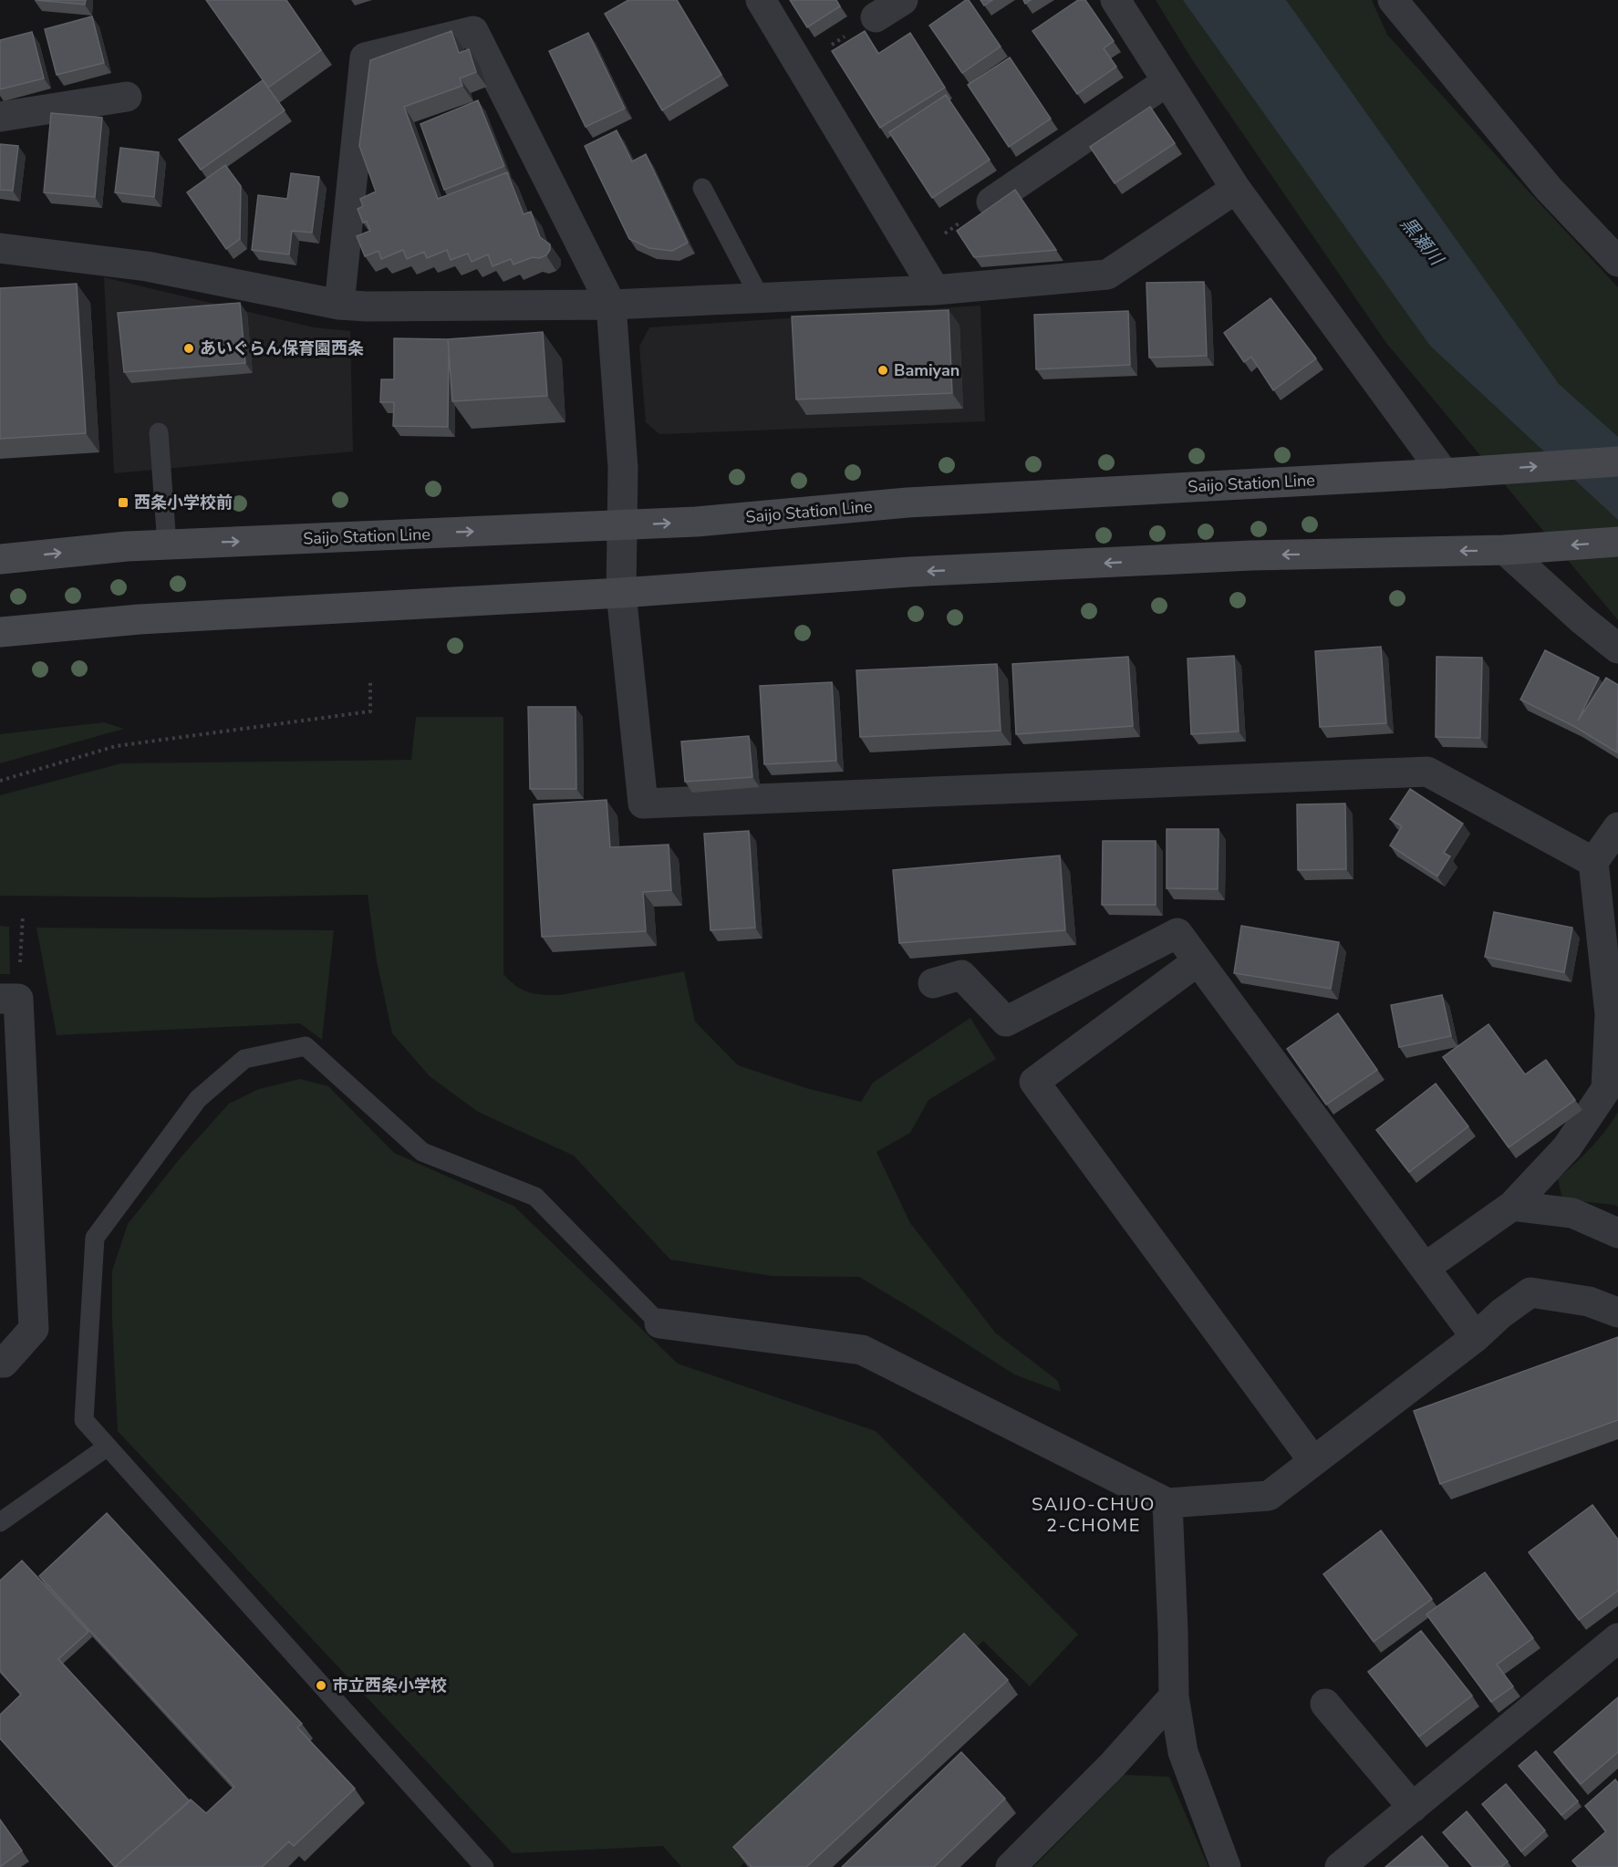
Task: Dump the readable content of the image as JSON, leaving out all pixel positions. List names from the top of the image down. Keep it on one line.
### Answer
{"streets":{"main road":["Saijo Station Line"]},"districts":["SAIJO-CHUO 2-CHOME"],"water":["黒瀬川"],"places":{"other":["あいぐらん保育園西条","Bamiyan","市立西条小学校"],"transit":["西条小学校前"]}}
